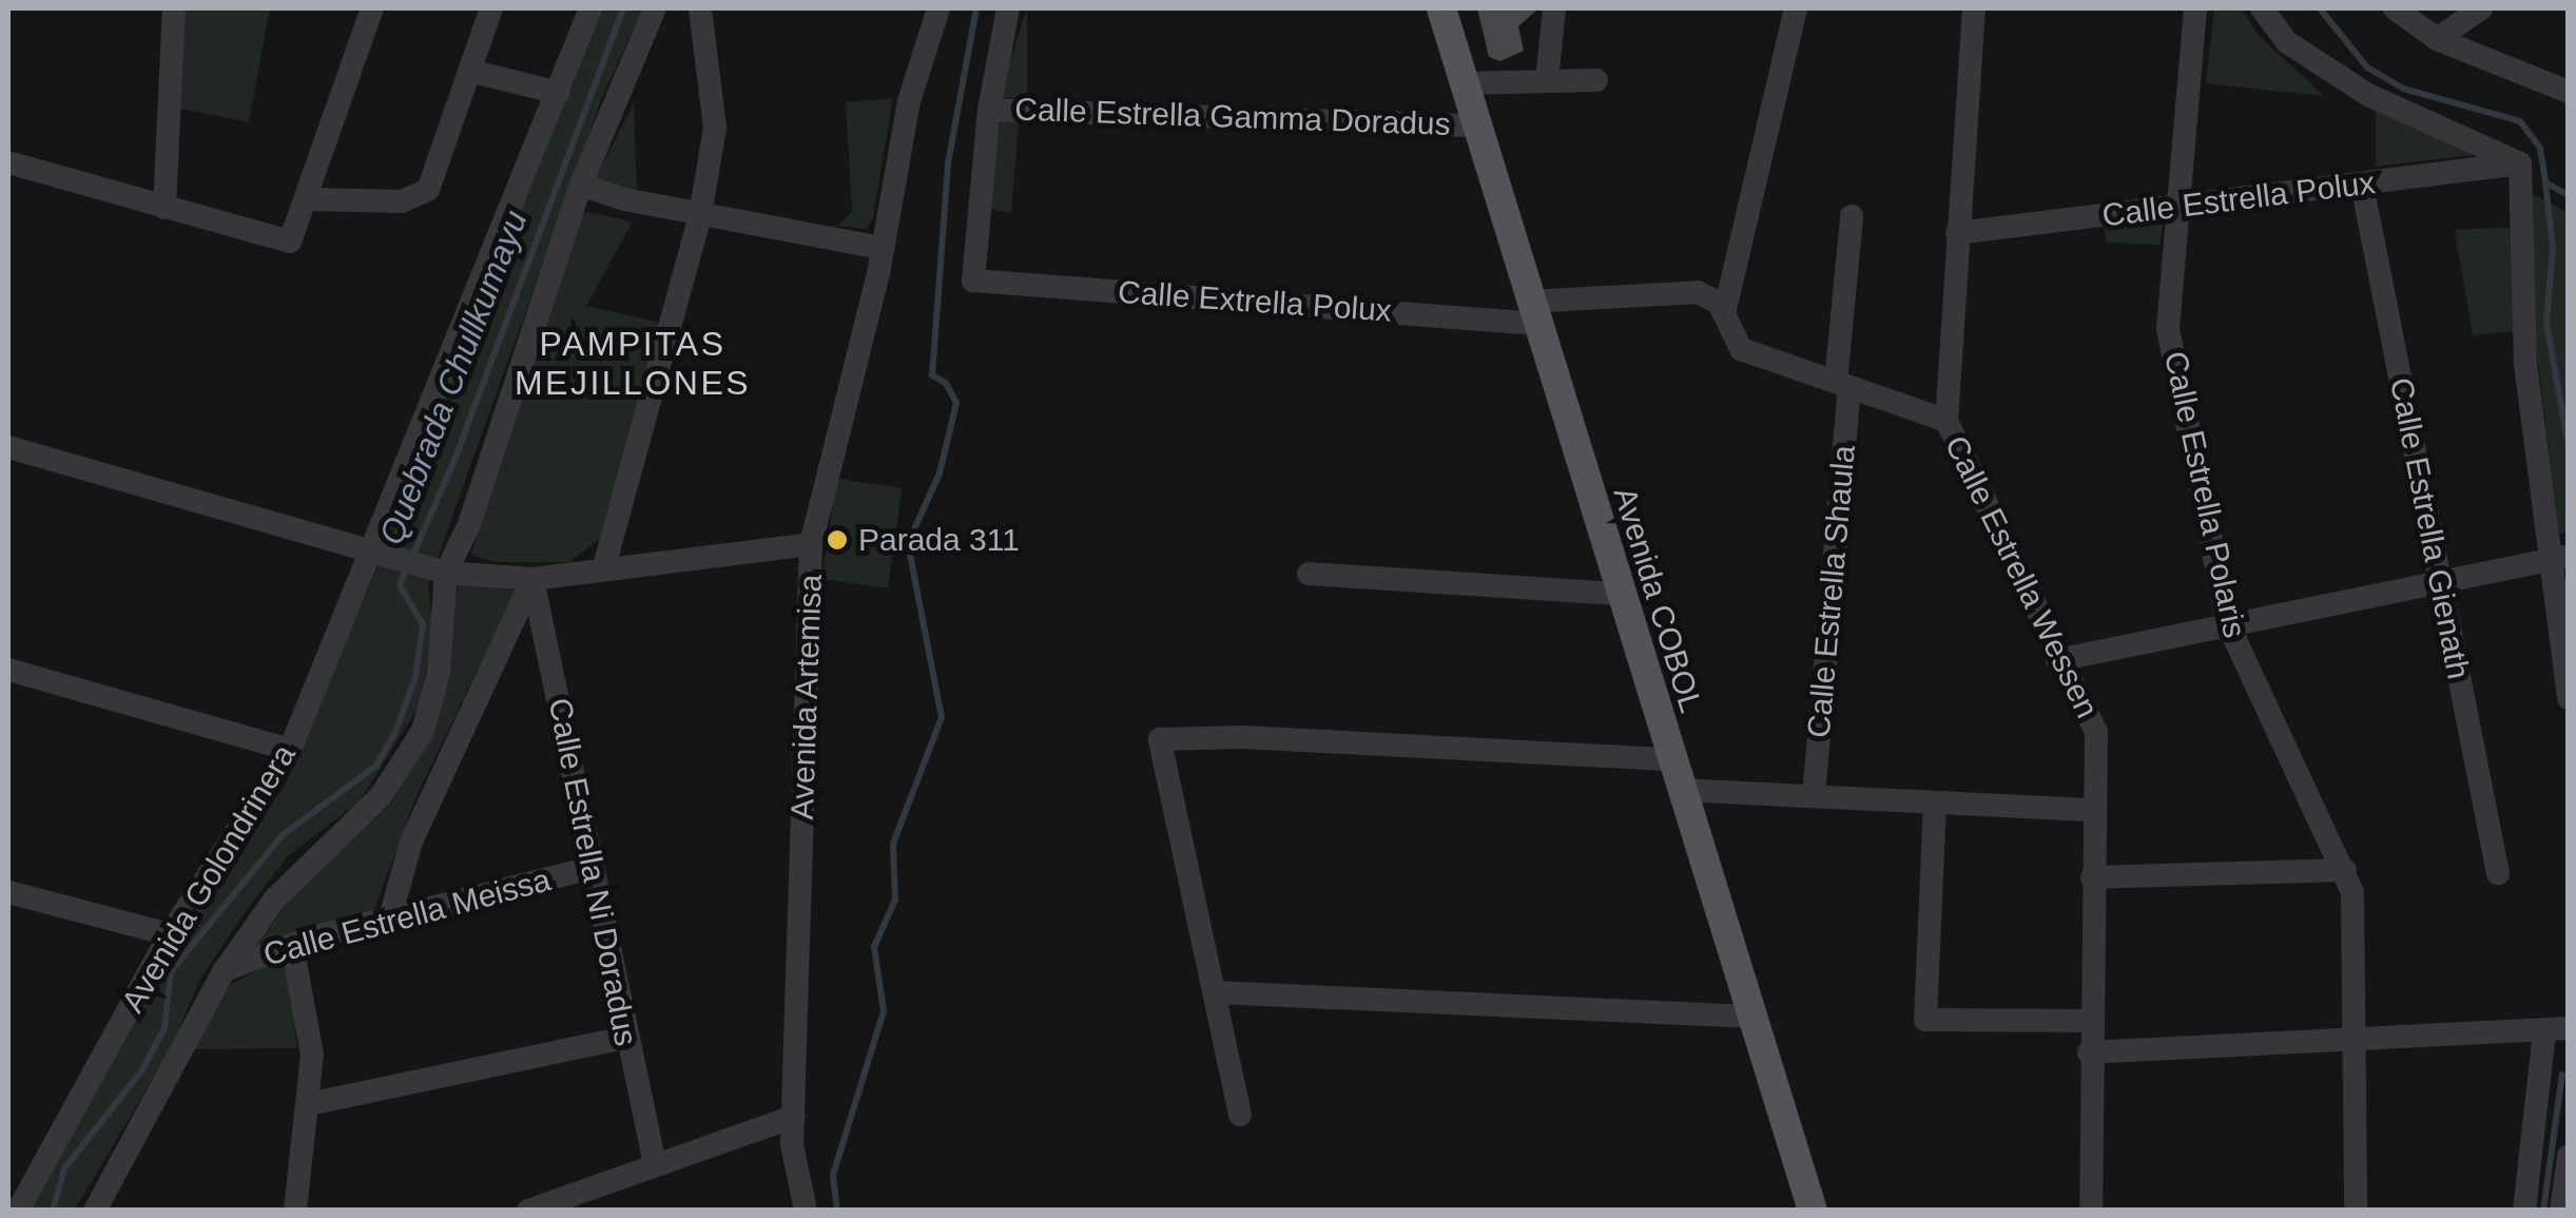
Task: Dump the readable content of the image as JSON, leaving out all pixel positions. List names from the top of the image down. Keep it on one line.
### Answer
{"streets":{"main road":["Avenida COBOL"],"street":["Calle Estrella Gamma Doradus","Calle Estrella Polux","Calle Extrella Polux","Calle Estrella Polaris","Calle Estrella Gienath","Calle Estrella Wessen","Calle Estrella Shaula","Avenida Artemisa","Calle Estrella Ni Doradus","Avenida Golondrinera","Calle Estrella Meissa"]},"crossings":[["Calle Estrella Gamma Doradus","Calle Extrella Polux"],["Calle Estrella Gamma Doradus","Avenida COBOL"],["Calle Estrella Polux","Calle Estrella Polaris"],["Calle Estrella Polux","Calle Estrella Gienath"],["Calle Estrella Polux","Calle Estrella Wessen"],["Calle Extrella Polux","Avenida COBOL"],["Calle Estrella Ni Doradus","Calle Estrella Meissa"],["Avenida Golondrinera","Calle Estrella Meissa"]],"districts":["PAMPITAS MEJILLONES"],"water":["Quebrada Chullkumayu"],"places":["Parada 311"]}
